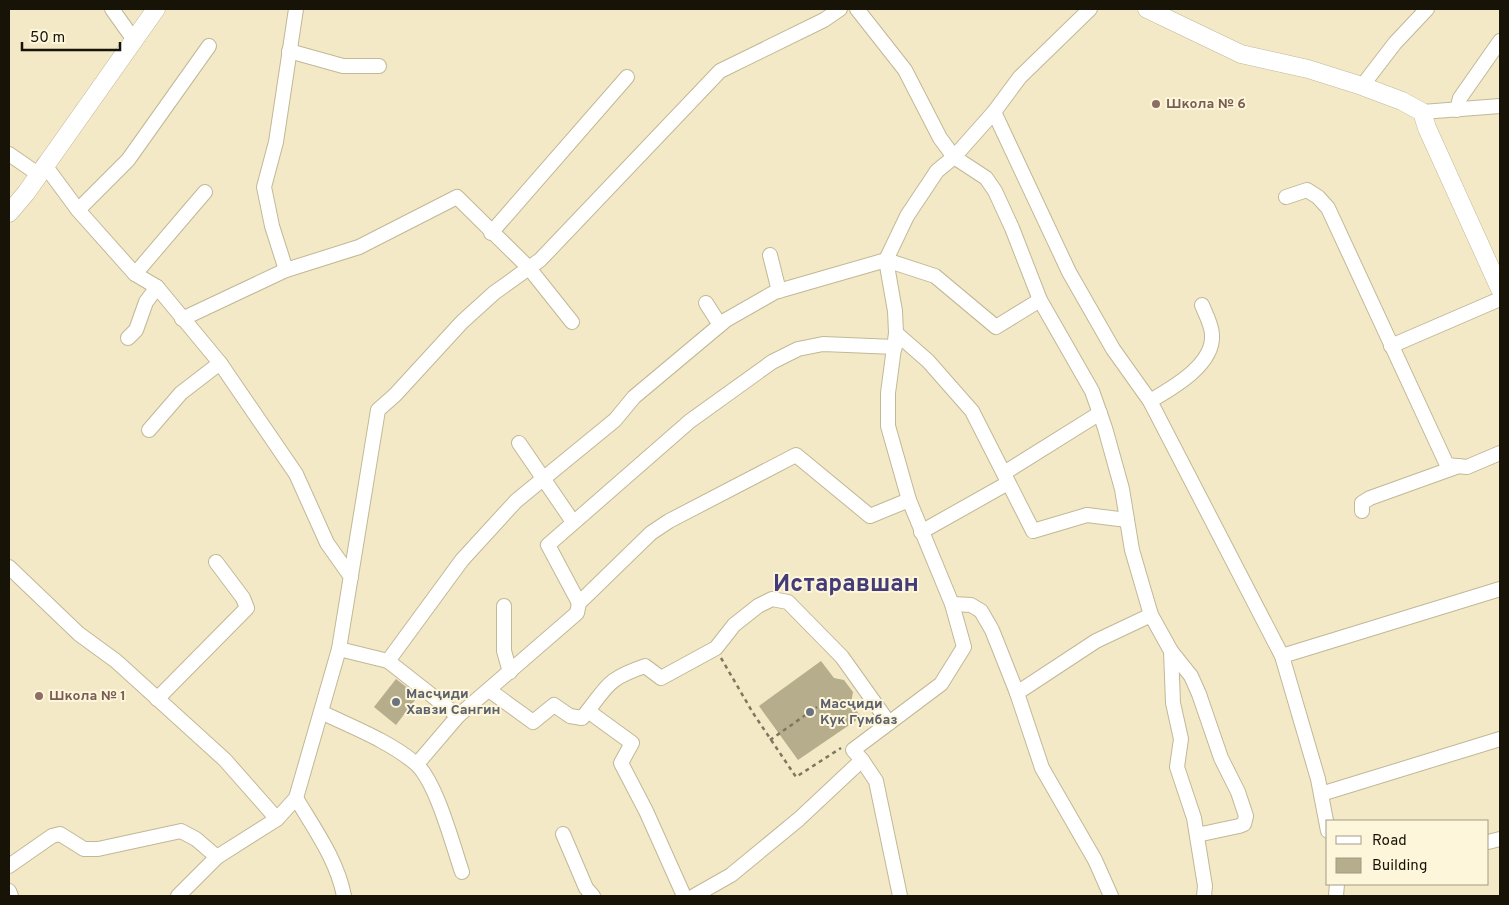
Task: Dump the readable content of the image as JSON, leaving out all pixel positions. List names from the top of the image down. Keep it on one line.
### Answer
{"districts":["Истаравшан"],"places":["Школа № 6","Школа № 1","Масҷиди Хавзи Сангин","Масҷиди Кук Гумбаз"],"legend":["Road","Building"],"scale_bar":"50 m"}
